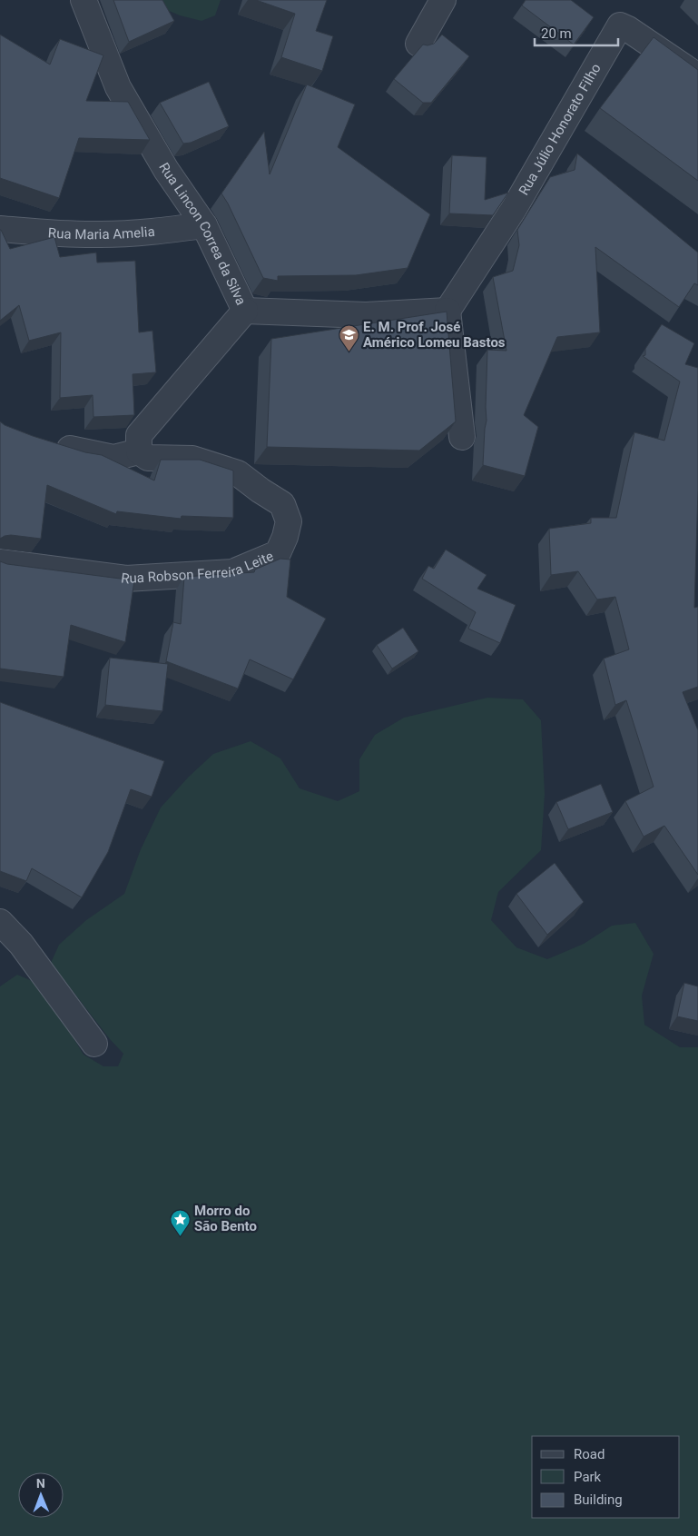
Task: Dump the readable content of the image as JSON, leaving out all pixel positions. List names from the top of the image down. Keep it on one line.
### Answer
{"streets":{"street":["Rua Júlio Honorato Filho","Rua Maria Amelia","Rua Lincon Correa da Silva","Rua Robson Ferreira Leite"]},"crossings":[["Rua Júlio Honorato Filho","Rua Lincon Correa da Silva"],["Rua Maria Amelia","Rua Lincon Correa da Silva"]],"places":{"school or university":["E. M. Prof. José Américo Lomeu Bastos"],"place":["Morro do São Bento"]},"legend":["Road","Park","Building"],"scale_bar":"20 m","north":"top"}
